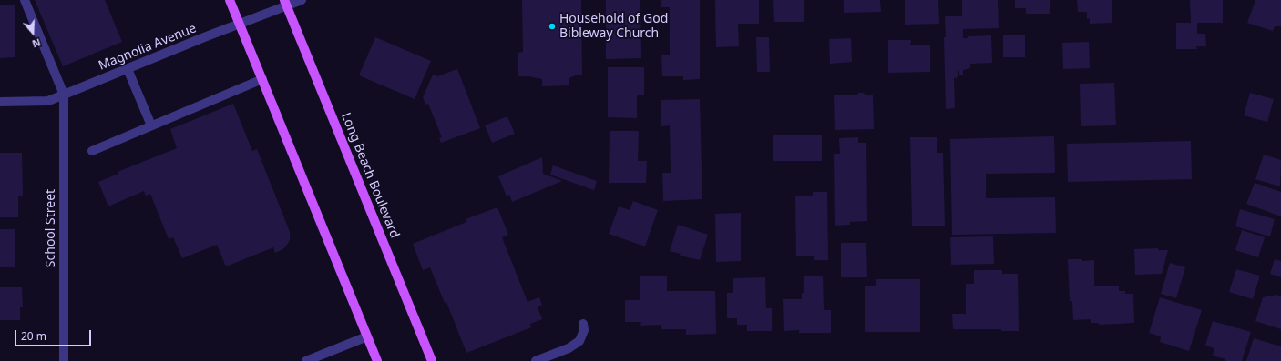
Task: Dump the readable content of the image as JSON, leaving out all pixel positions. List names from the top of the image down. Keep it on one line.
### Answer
{"streets":{"main road":["Long Beach Boulevard"],"street":["Magnolia Avenue","School Street"]},"crossings":[["Magnolia Avenue","Long Beach Boulevard"],["Magnolia Avenue","School Street"]],"places":["Household of God Bibleway Church"],"scale_bar":"20 m","north":"bottom"}
